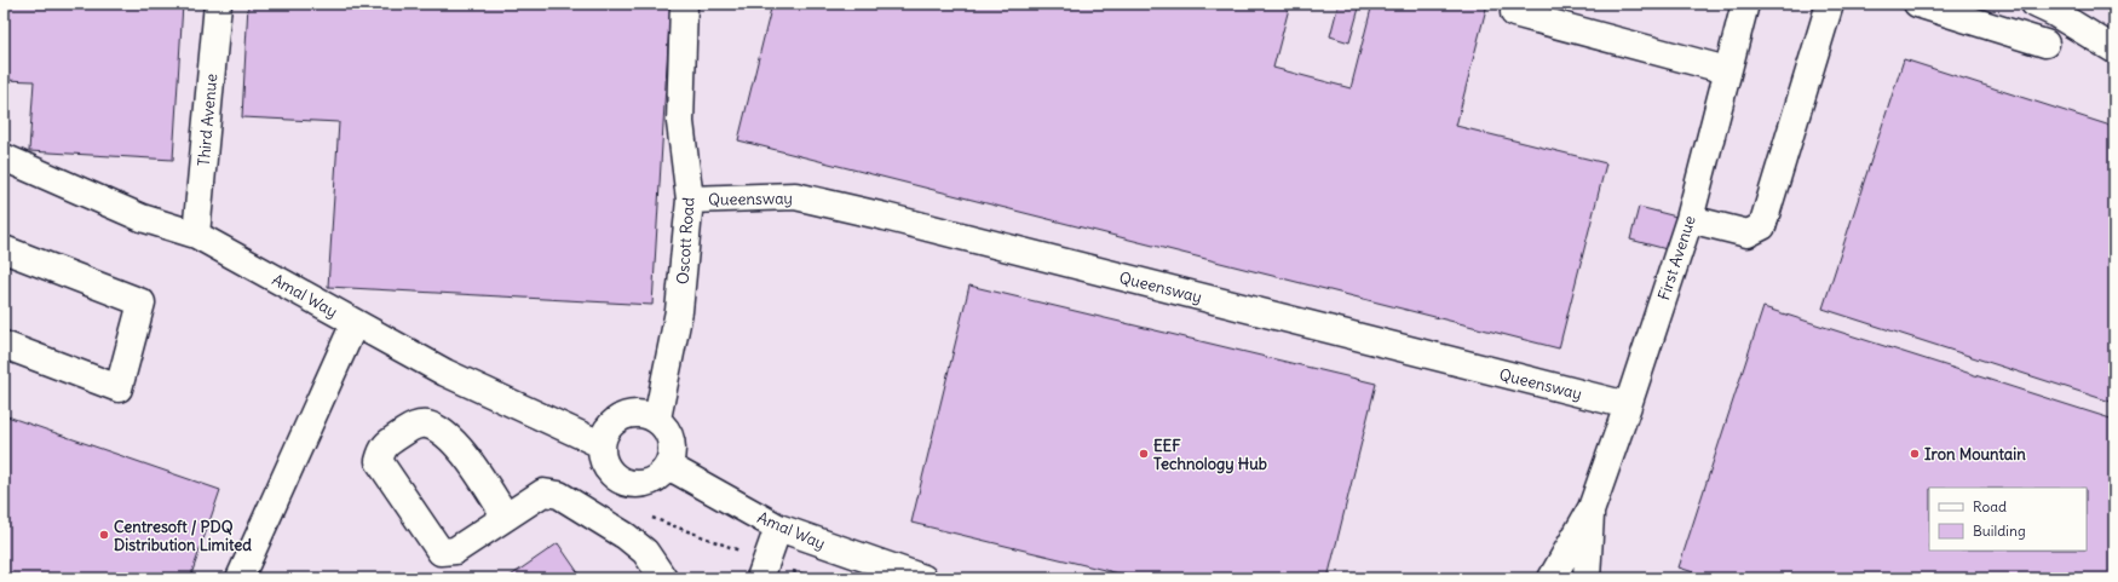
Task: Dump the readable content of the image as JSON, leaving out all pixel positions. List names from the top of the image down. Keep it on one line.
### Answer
{"streets":{"lane":["Third Avenue","Queensway","Oscott Road","First Avenue","Amal Way"]},"crossings":[["Third Avenue","Amal Way"],["Queensway","Oscott Road"],["Queensway","First Avenue"],["Oscott Road","Amal Way"]],"places":["EEF Technology Hub","Iron Mountain","Centresoft / PDQ Distribution Limited"],"legend":["Road","Building"]}
